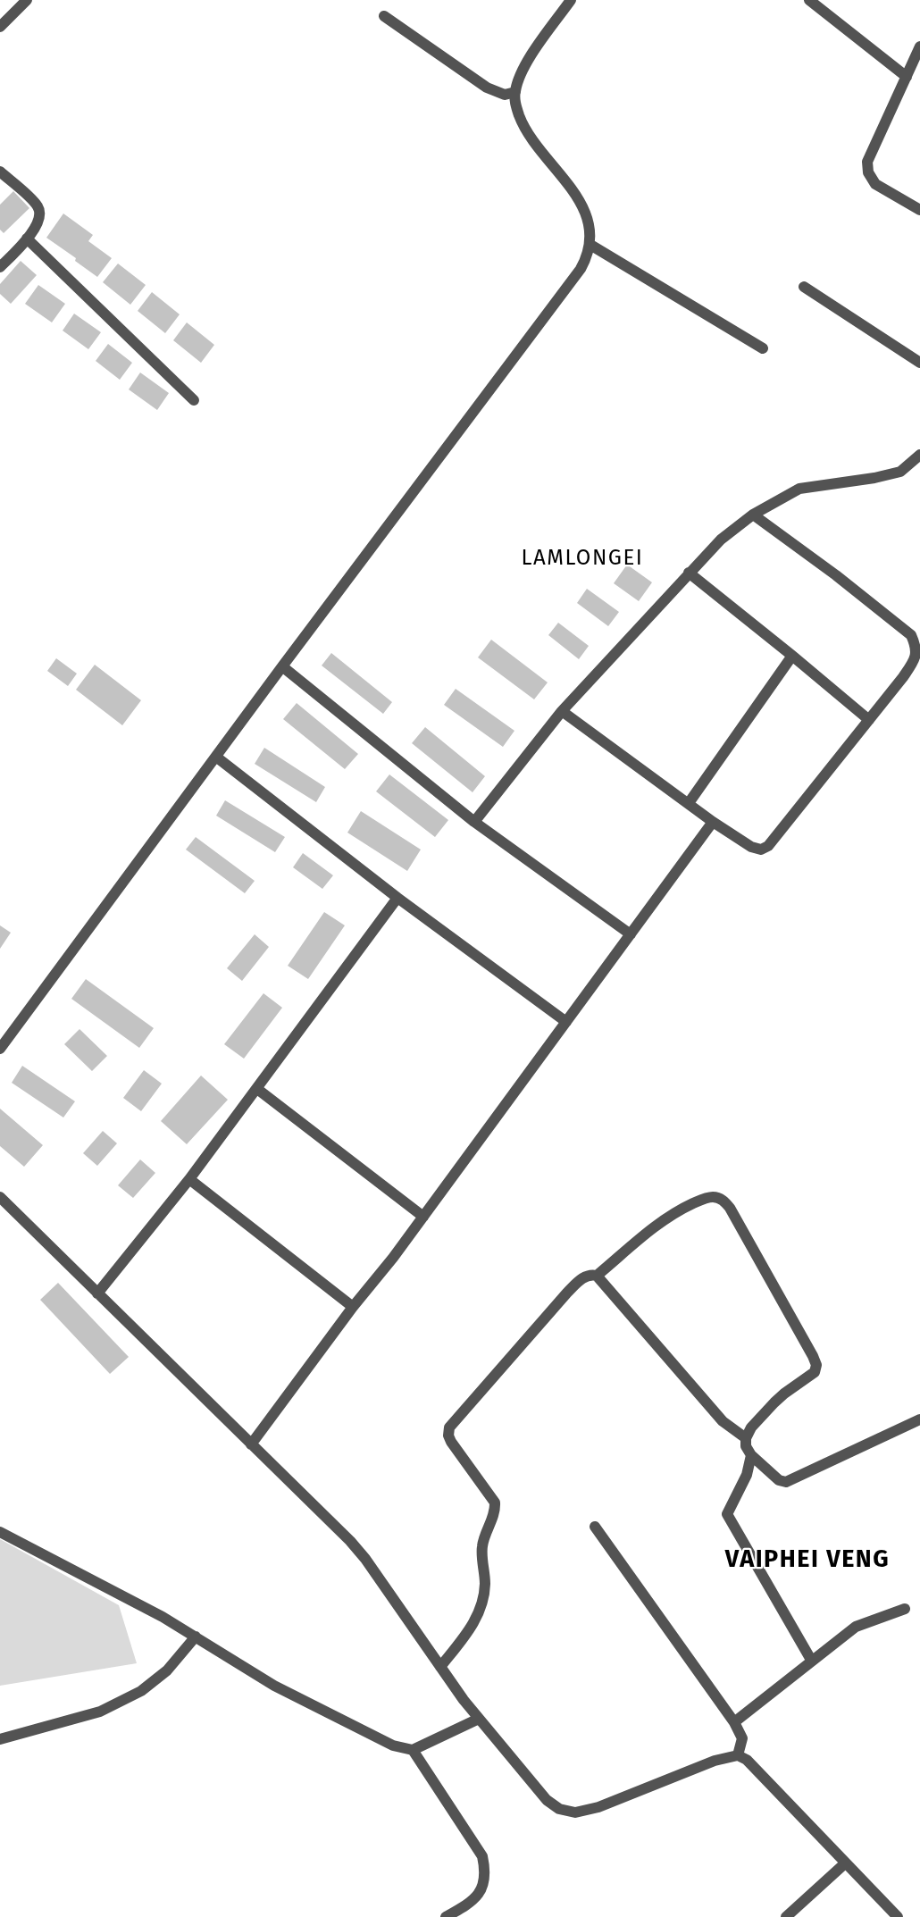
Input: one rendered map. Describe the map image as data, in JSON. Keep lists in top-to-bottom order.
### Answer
{
  "districts": ["LAMLONGEI", "VAIPHEI VENG"]
}
